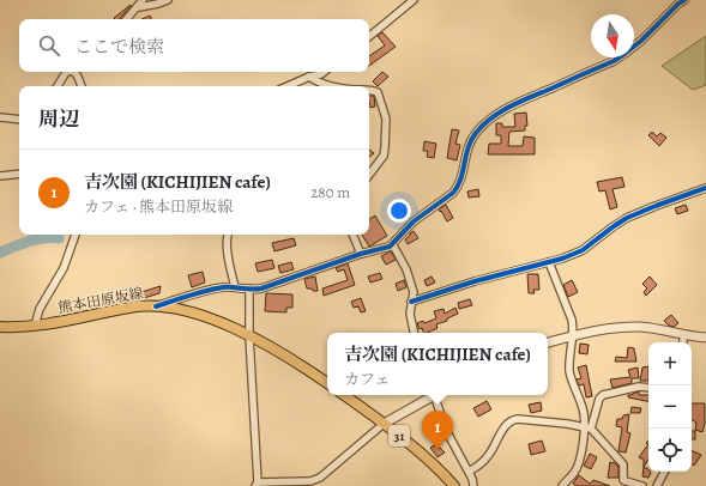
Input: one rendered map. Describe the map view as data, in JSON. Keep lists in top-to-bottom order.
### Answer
{
  "streets": {
    "main road": ["熊本田原坂線", "31"]
  },
  "north": "bottom",
  "page": {
    "search": "ここで検索",
    "heading": "周辺",
    "list": [
      {
        "mark": "1",
        "name": "吉次園 (KICHIJIEN cafe)",
        "note": "カフェ · 熊本田原坂線",
        "value": "280 m"
      }
    ],
    "popup": ["吉次園 (KICHIJIEN cafe)", "カフェ"],
    "map_buttons": ["+", "−"],
    "pins": "1"
  }
}
